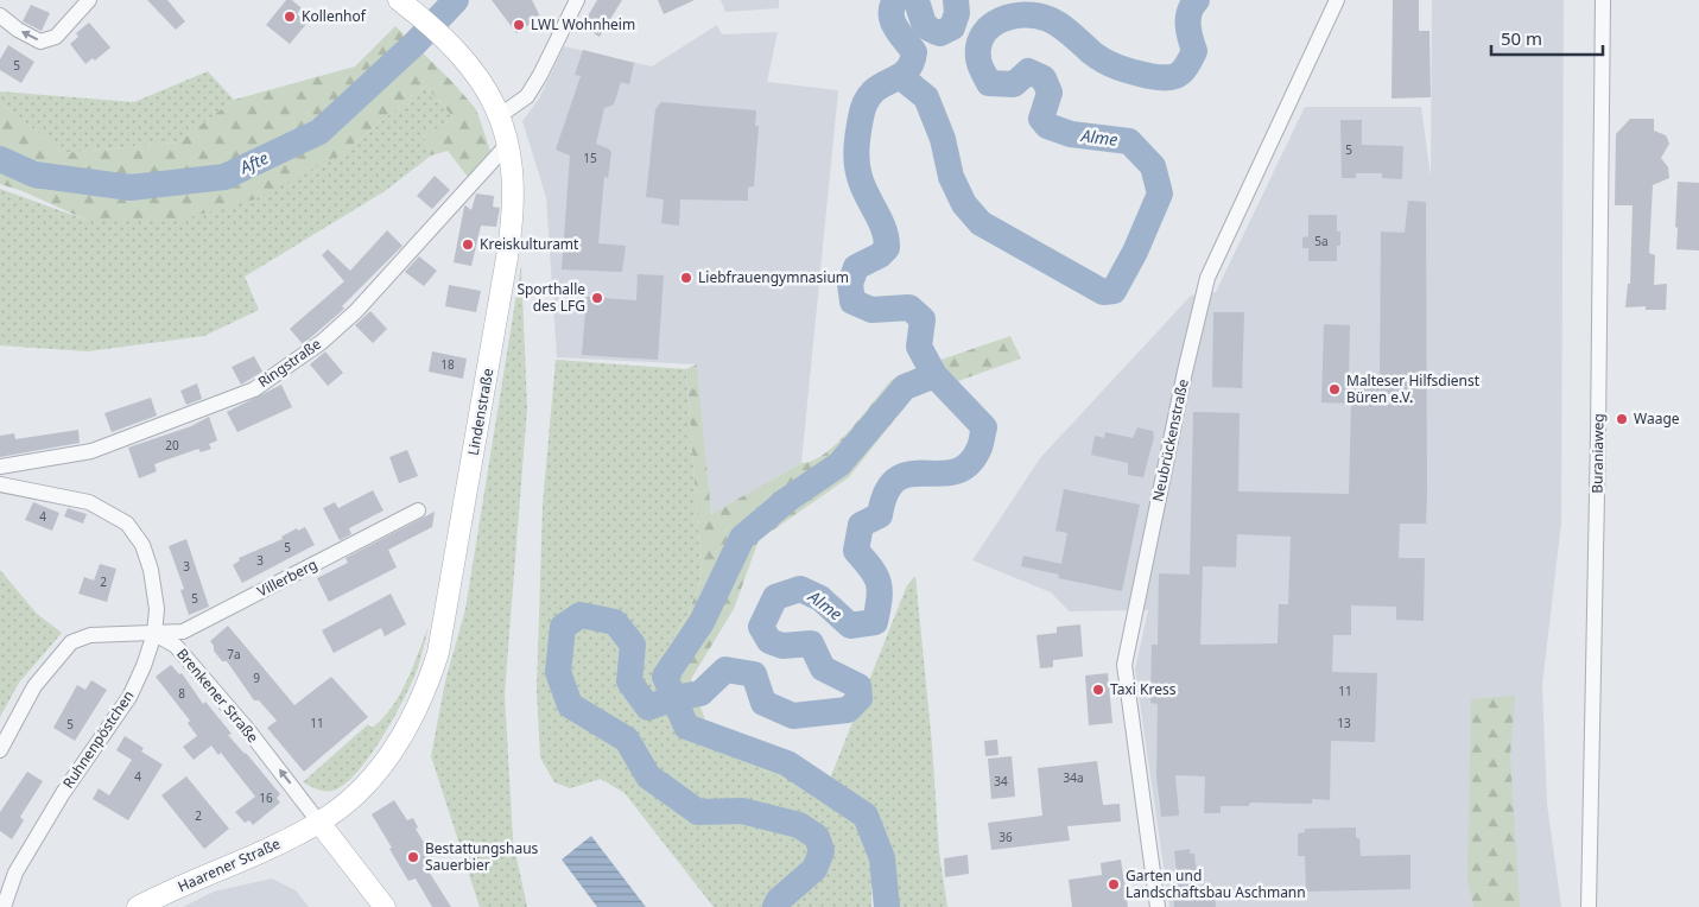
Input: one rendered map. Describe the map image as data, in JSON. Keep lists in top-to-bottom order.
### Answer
{
  "streets": {
    "main road": ["Lindenstraße", "Brenkener Straße", "Haarener Straße"],
    "street": [
      "Ringstraße",
      "Neubrückenstraße",
      "Buraniaweg",
      "Villerberg",
      "Ruhnenpöstchen"
    ]
  },
  "crossings": [
    ["Ringstraße", "Lindenstraße"],
    ["Lindenstraße", "Brenkener Straße"],
    ["Lindenstraße", "Haarener Straße"],
    ["Villerberg", "Brenkener Straße"],
    ["Villerberg", "Ruhnenpöstchen"],
    ["Brenkener Straße", "Ruhnenpöstchen"],
    ["Brenkener Straße", "Haarener Straße"]
  ],
  "one_way": ["Brenkener Straße"],
  "water": ["Alme", "Afte"],
  "places": [
    "Kollenhof",
    "LWL Wohnheim",
    "Kreiskulturamt",
    "Liebfrauengymnasium",
    "Sporthalle des LFG",
    "Malteser Hilfsdienst Büren e.V.",
    "Waage",
    "Taxi Kress",
    "Bestattungshaus Sauerbier",
    "Garten und Landschaftsbau Aschmann"
  ],
  "house_numbers": [
    "5",
    "5",
    "15",
    "5a",
    "18",
    "20",
    "4",
    "5",
    "3",
    "3",
    "2",
    "5",
    "7a",
    "9",
    "11",
    "8",
    "11",
    "13",
    "5",
    "4",
    "34a",
    "34",
    "16",
    "2",
    "36"
  ],
  "scale_bar": "50 m"
}
